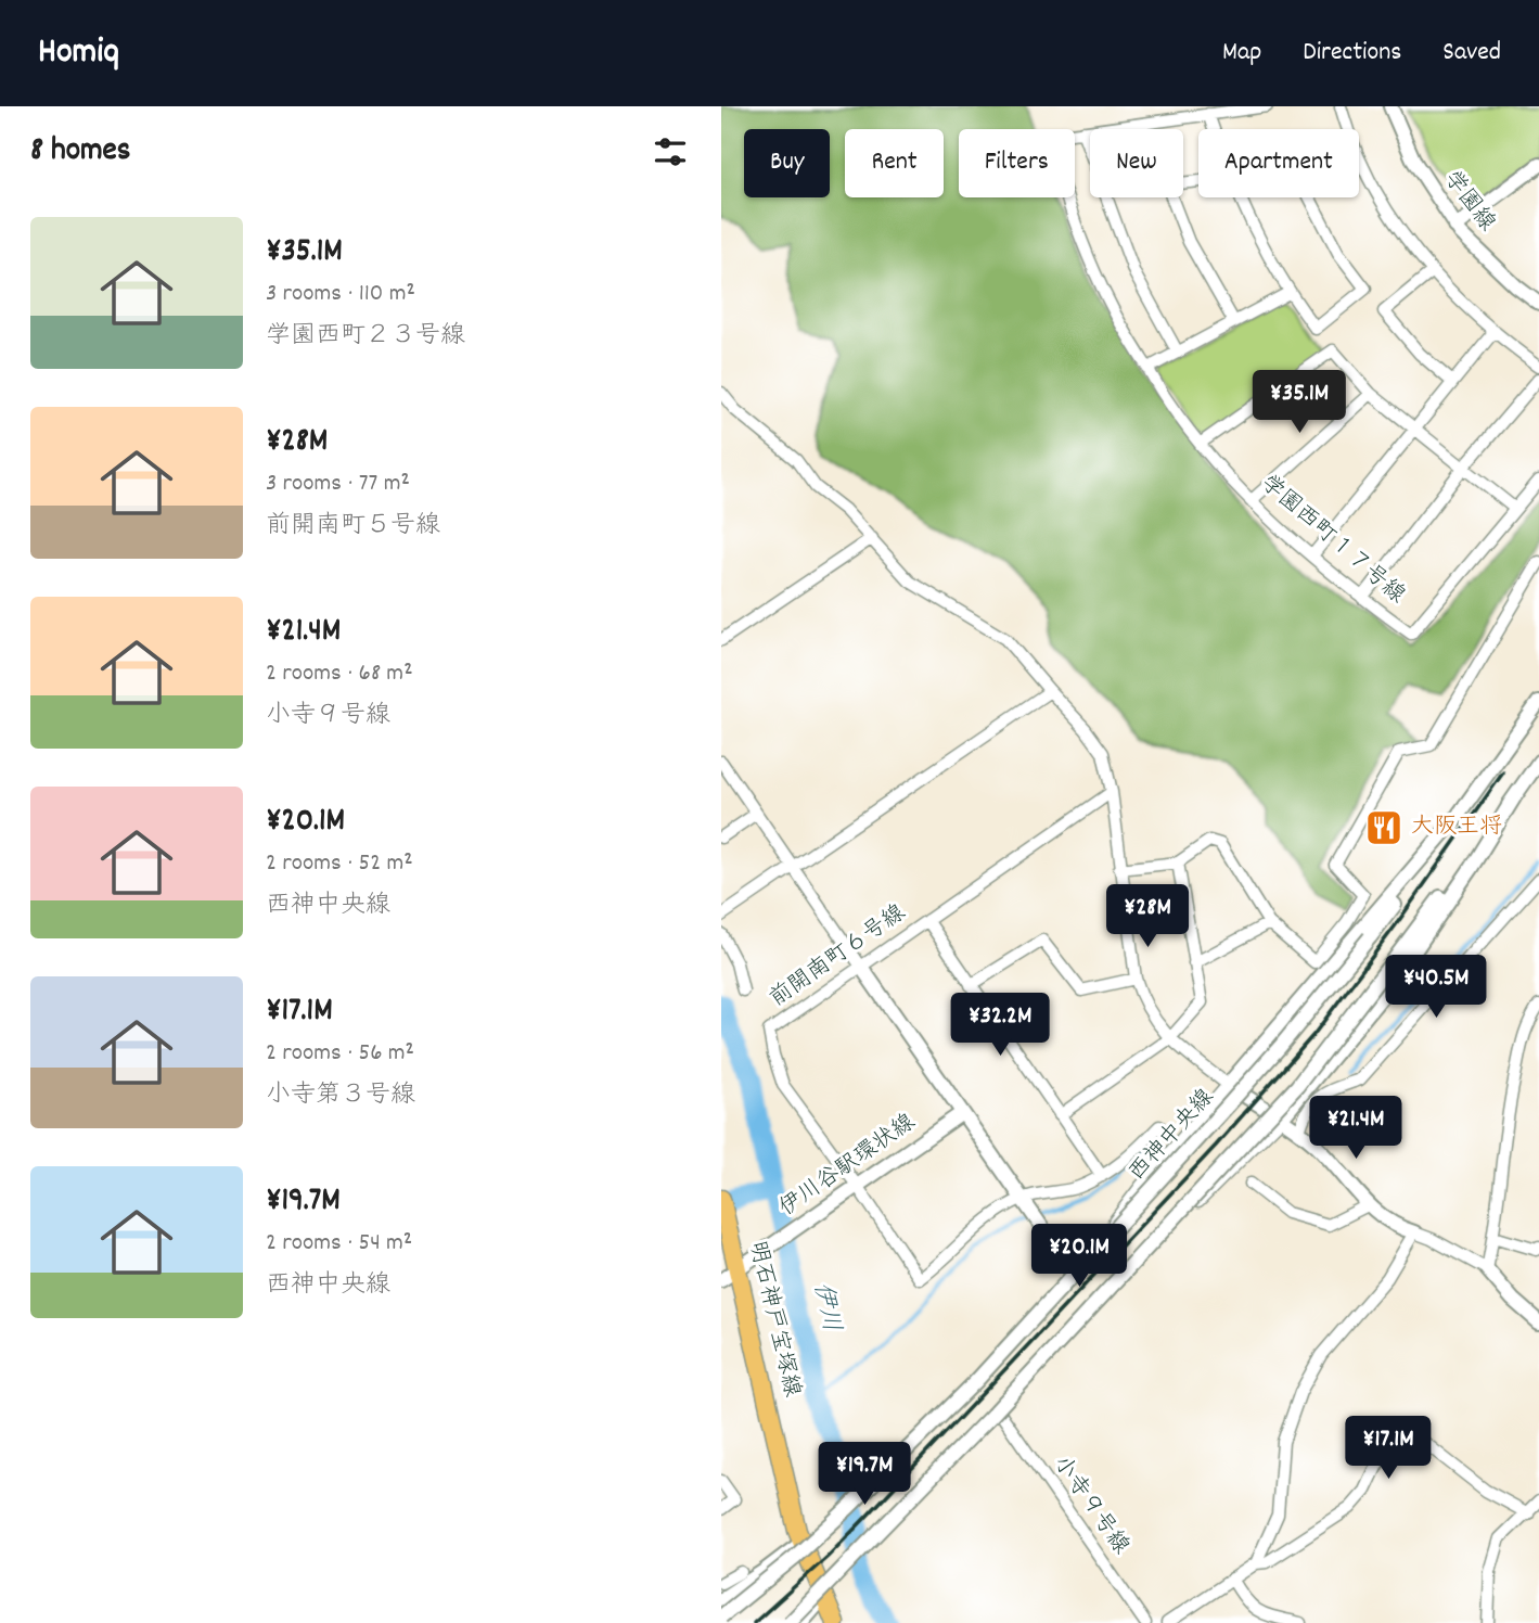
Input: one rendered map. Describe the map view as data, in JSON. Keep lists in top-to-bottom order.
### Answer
{
  "streets": {
    "main road": ["明石神戸宝塚線"],
    "street": [
      "学園線",
      "学園西町１７号線",
      "前開南町６号線",
      "西神中央線",
      "伊川谷駅環状線",
      "小寺９号線"
    ]
  },
  "crossings": [
    ["前開南町６号線", "伊川谷駅環状線"],
    ["西神中央線", "明石神戸宝塚線"],
    ["伊川谷駅環状線", "明石神戸宝塚線"]
  ],
  "water": ["伊川"],
  "places": {
    "restaurant": ["大阪王将"]
  },
  "page": {
    "header": "Homiq",
    "nav": ["Map", "Directions", "Saved"],
    "heading": "8 homes",
    "chip": [
      "Buy",
      "Rent",
      "Filters",
      "New",
      "Apartment"
    ],
    "list": [
      {
        "name": "¥35.1M",
        "note": "3 rooms · 110 m² · 学園西町２３号線"
      },
      {
        "name": "¥28M",
        "note": "3 rooms · 77 m² · 前開南町５号線"
      },
      {
        "name": "¥21.4M",
        "note": "2 rooms · 68 m² · 小寺９号線"
      },
      {
        "name": "¥20.1M",
        "note": "2 rooms · 52 m² · 西神中央線"
      },
      {
        "name": "¥17.1M",
        "note": "2 rooms · 56 m² · 小寺第３号線"
      },
      {
        "name": "¥19.7M",
        "note": "2 rooms · 54 m² · 西神中央線"
      }
    ],
    "price": [
      "¥35.1M",
      "¥28M",
      "¥40.5M",
      "¥32.2M",
      "¥21.4M",
      "¥20.1M",
      "¥17.1M",
      "¥19.7M"
    ]
  }
}
